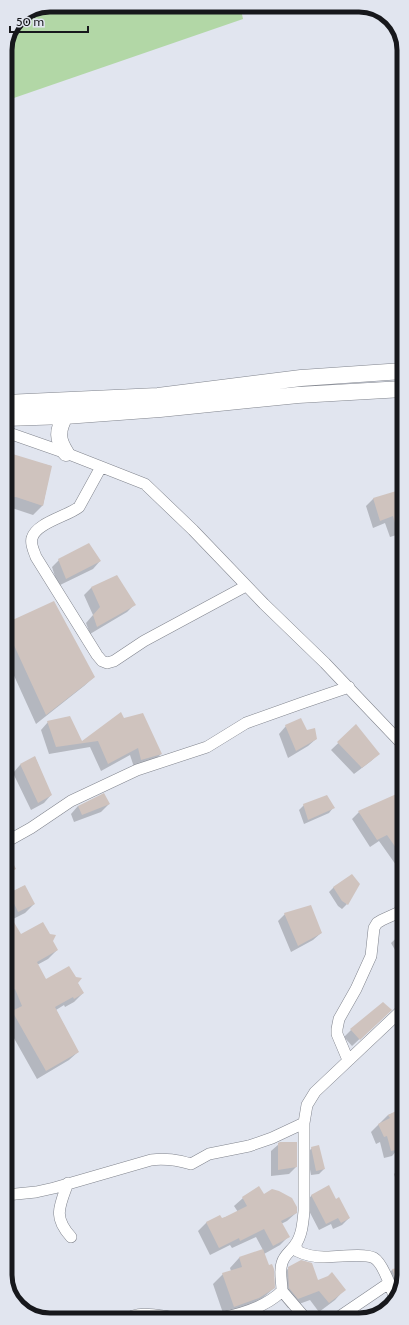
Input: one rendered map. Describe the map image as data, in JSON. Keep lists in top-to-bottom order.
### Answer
{
  "scale_bar": "50 m"
}
